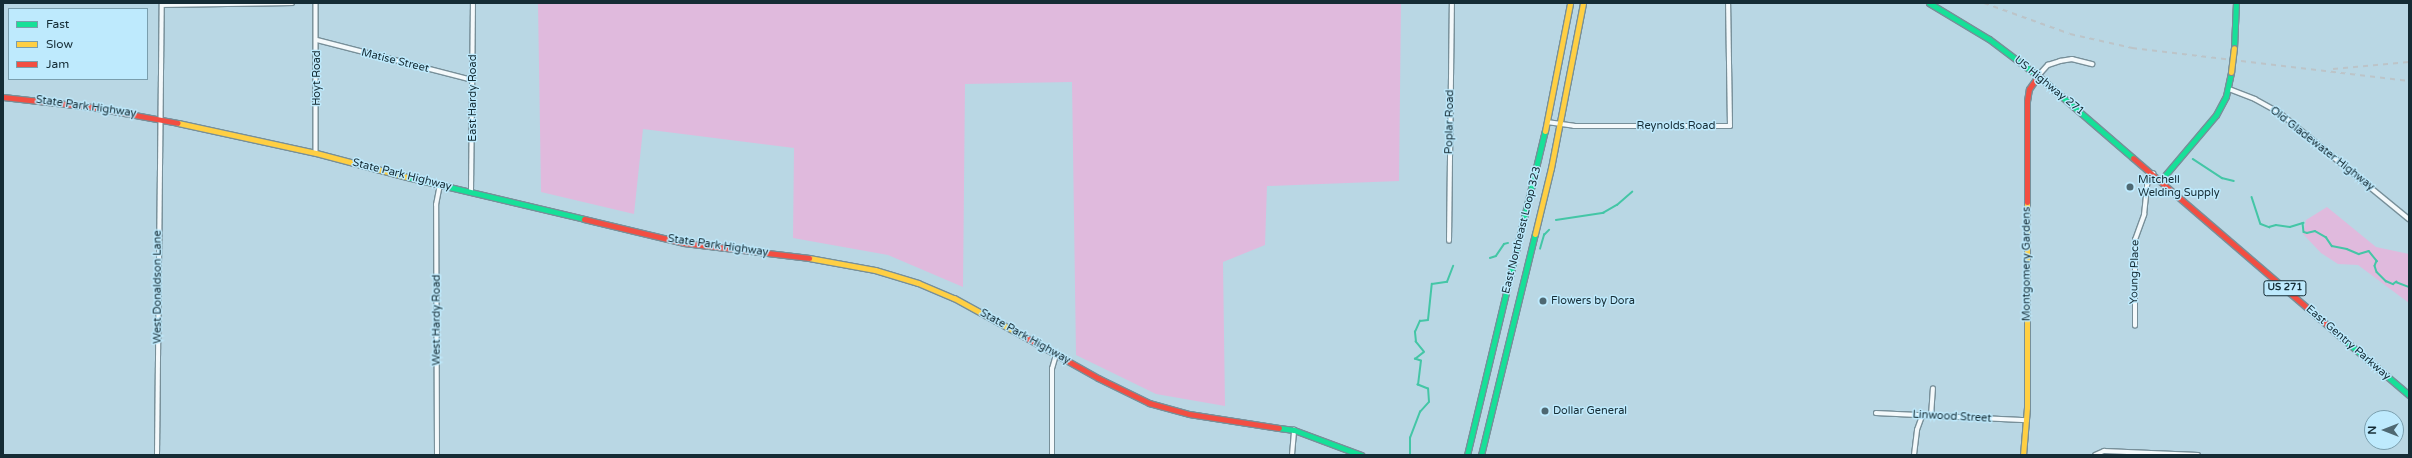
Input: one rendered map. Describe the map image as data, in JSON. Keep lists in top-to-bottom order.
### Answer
{
  "streets": {
    "main road": [
      "US Highway 271",
      "State Park Highway",
      "East Northeast Loop 323",
      "Montgomery Gardens",
      "US 271",
      "East Gentry Parkway"
    ],
    "street": [
      "Matise Street",
      "Hoyt Road",
      "East Hardy Road",
      "Poplar Road",
      "Reynolds Road",
      "Old Gladewater Highway",
      "Young Place",
      "West Donaldson Lane",
      "West Hardy Road",
      "Linwood Street"
    ]
  },
  "crossings": [
    ["Matise Street", "Hoyt Road"],
    ["Matise Street", "East Hardy Road"],
    ["Hoyt Road", "State Park Highway"],
    ["US Highway 271", "Montgomery Gardens"],
    ["US Highway 271", "Young Place"],
    ["US Highway 271", "East Gentry Parkway"],
    ["East Hardy Road", "State Park Highway"],
    ["State Park Highway", "West Donaldson Lane"],
    ["State Park Highway", "West Hardy Road"],
    ["Reynolds Road", "East Northeast Loop 323"],
    ["Montgomery Gardens", "Linwood Street"]
  ],
  "places": ["Mitchell Welding Supply", "Flowers by Dora", "Dollar General"],
  "legend": ["Fast", "Slow", "Jam"],
  "north": "left"
}
